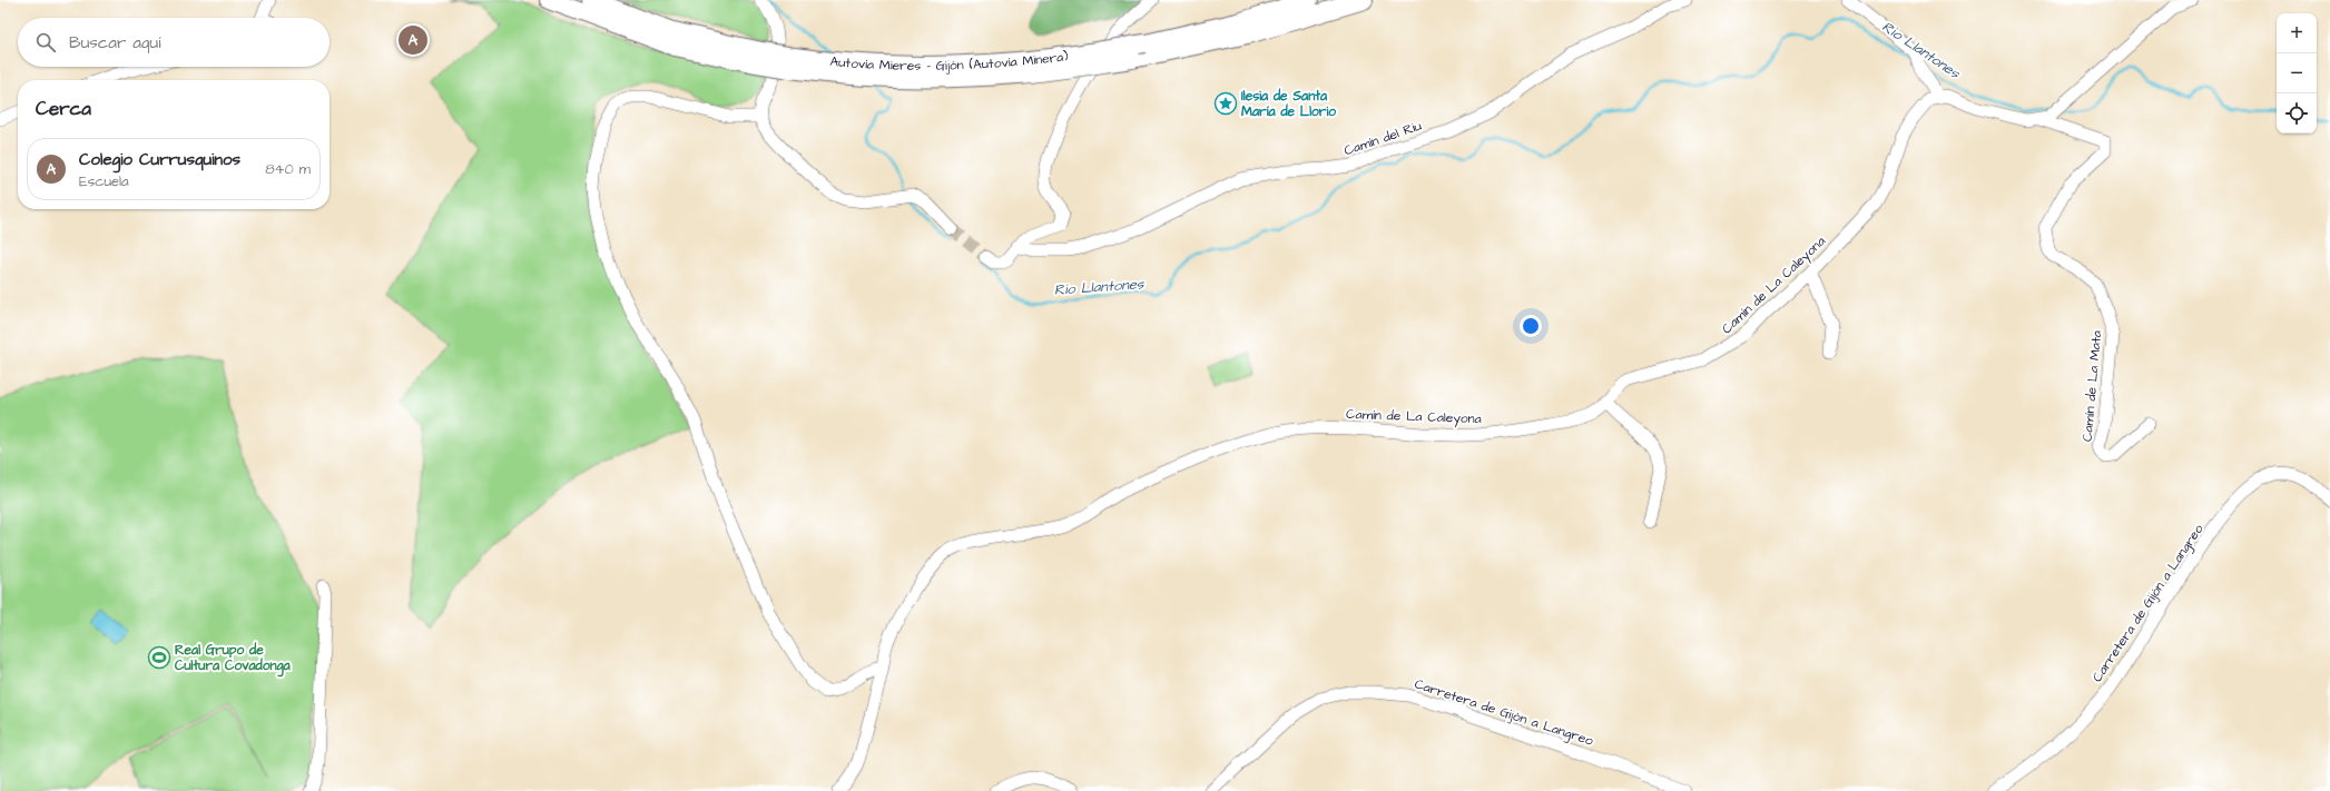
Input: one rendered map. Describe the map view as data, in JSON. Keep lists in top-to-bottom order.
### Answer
{
  "streets": {
    "highway": ["Autovía Mieres - Gijón (Autovía Minera)"],
    "street": [
      "Camín del Riu",
      "Camín de La Caleyona",
      "Camín de La Mata",
      "Carretera de Gijón a Langreo"
    ]
  },
  "water": ["Rio Llantones"],
  "places": {
    "place": ["Ilesia de Santa María de Llorio"],
    "sports": ["Real Grupo de Cultura Covadonga"]
  },
  "page": {
    "map_buttons": ["+", "−"],
    "search": "Buscar aquí",
    "pins": "A",
    "heading": "Cerca",
    "list": [
      {
        "mark": "A",
        "name": "Colegio Currusquinos",
        "note": "Escuela",
        "value": "840 m"
      }
    ]
  }
}
